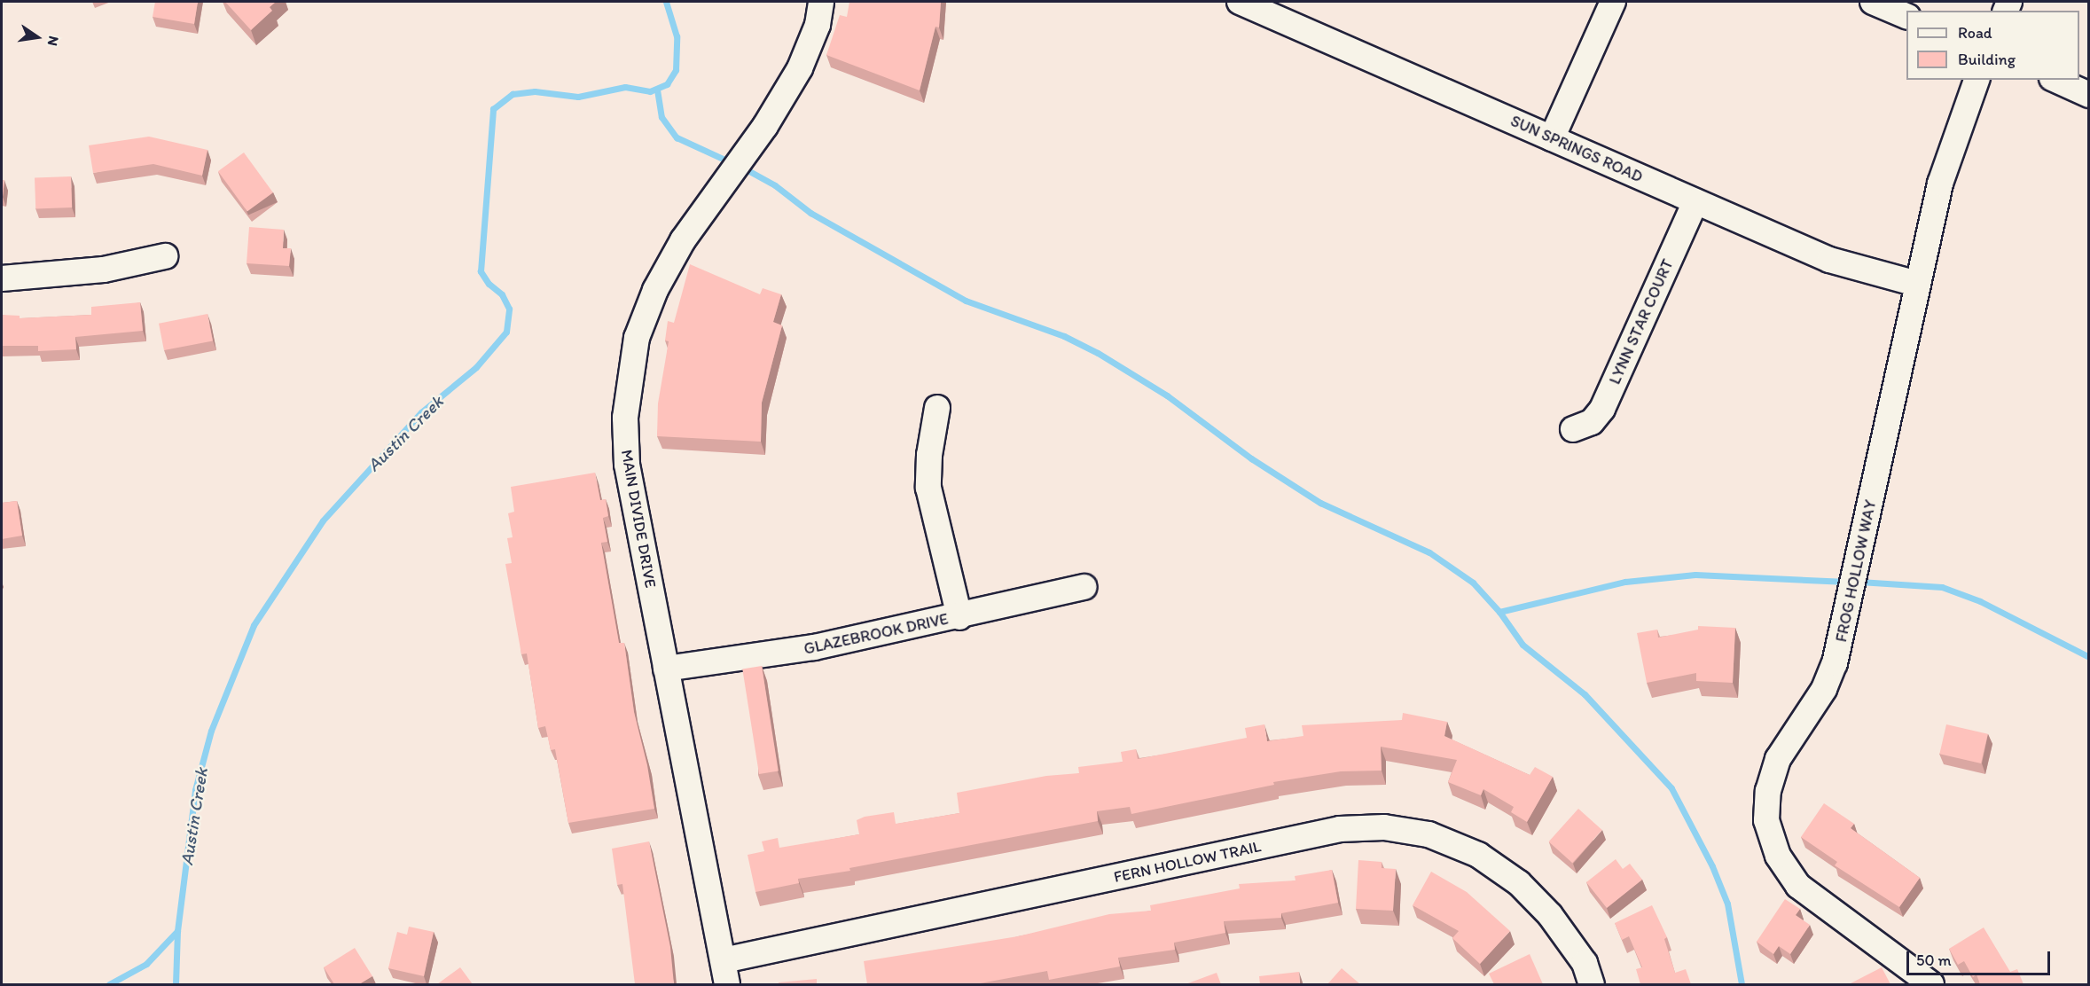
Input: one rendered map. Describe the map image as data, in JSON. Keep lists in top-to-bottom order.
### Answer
{
  "streets": {
    "street": [
      "SUN SPRINGS ROAD",
      "LYNN STAR COURT",
      "MAIN DIVIDE DRIVE",
      "FROG HOLLOW WAY",
      "GLAZEBROOK DRIVE",
      "FERN HOLLOW TRAIL"
    ]
  },
  "crossings": [
    ["SUN SPRINGS ROAD", "LYNN STAR COURT"],
    ["SUN SPRINGS ROAD", "FROG HOLLOW WAY"],
    ["MAIN DIVIDE DRIVE", "GLAZEBROOK DRIVE"],
    ["MAIN DIVIDE DRIVE", "FERN HOLLOW TRAIL"]
  ],
  "water": ["Austin Creek"],
  "legend": ["Road", "Building"],
  "scale_bar": "50 m",
  "north": "right"
}
